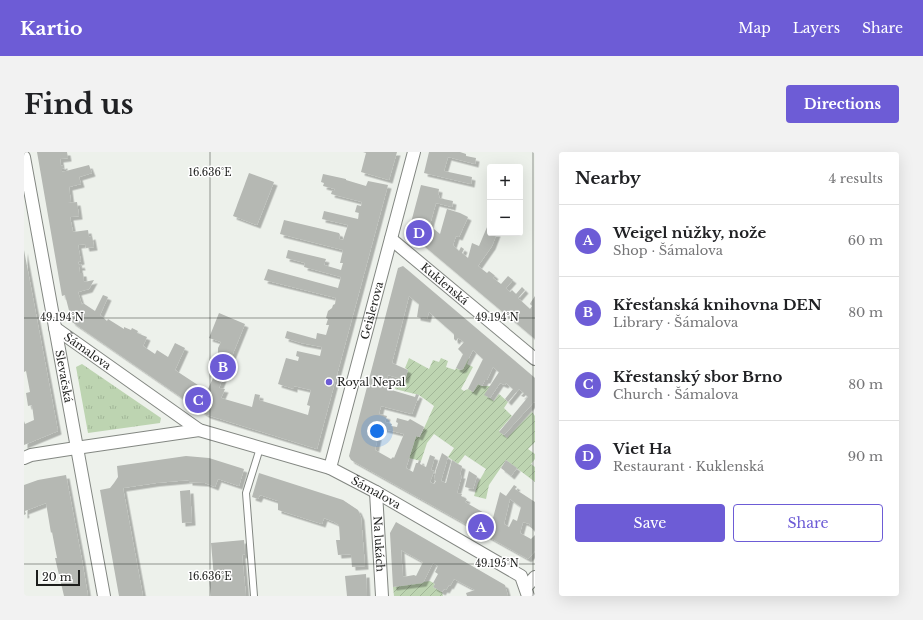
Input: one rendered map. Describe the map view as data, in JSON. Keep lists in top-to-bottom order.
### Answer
{
  "streets": {
    "street": [
      "Kuklenská",
      "Geislerova",
      "Šámalova",
      "Slevačská",
      "Na lukách"
    ]
  },
  "crossings": [
    ["Kuklenská", "Geislerova"],
    ["Geislerova", "Šámalova"],
    ["Šámalova", "Slevačská"],
    ["Šámalova", "Na lukách"]
  ],
  "places": ["Royal Nepal"],
  "scale_bar": "20 m",
  "page": {
    "header": "Kartio",
    "nav": ["Map", "Layers", "Share"],
    "buttons": [
      "Directions",
      ["Save", "Share"]
    ],
    "title": "Find us",
    "heading": ["Nearby", "4 results"],
    "map_buttons": ["+", "−"],
    "list": [
      {
        "mark": "A",
        "name": "Weigel nůžky, nože",
        "note": "Shop · Šámalova",
        "value": "60 m"
      },
      {
        "mark": "B",
        "name": "Křesťanská knihovna DEN",
        "note": "Library · Šámalova",
        "value": "80 m"
      },
      {
        "mark": "C",
        "name": "Křestanský sbor Brno",
        "note": "Church · Šámalova",
        "value": "80 m"
      },
      {
        "mark": "D",
        "name": "Viet Ha",
        "note": "Restaurant · Kuklenská",
        "value": "90 m"
      }
    ],
    "pins": [
      "D",
      "B",
      "C",
      "A"
    ],
    "scale": "20 m"
  },
  "coordinates": ["16.636°E", "49.194°N", "49.195°N"]
}
